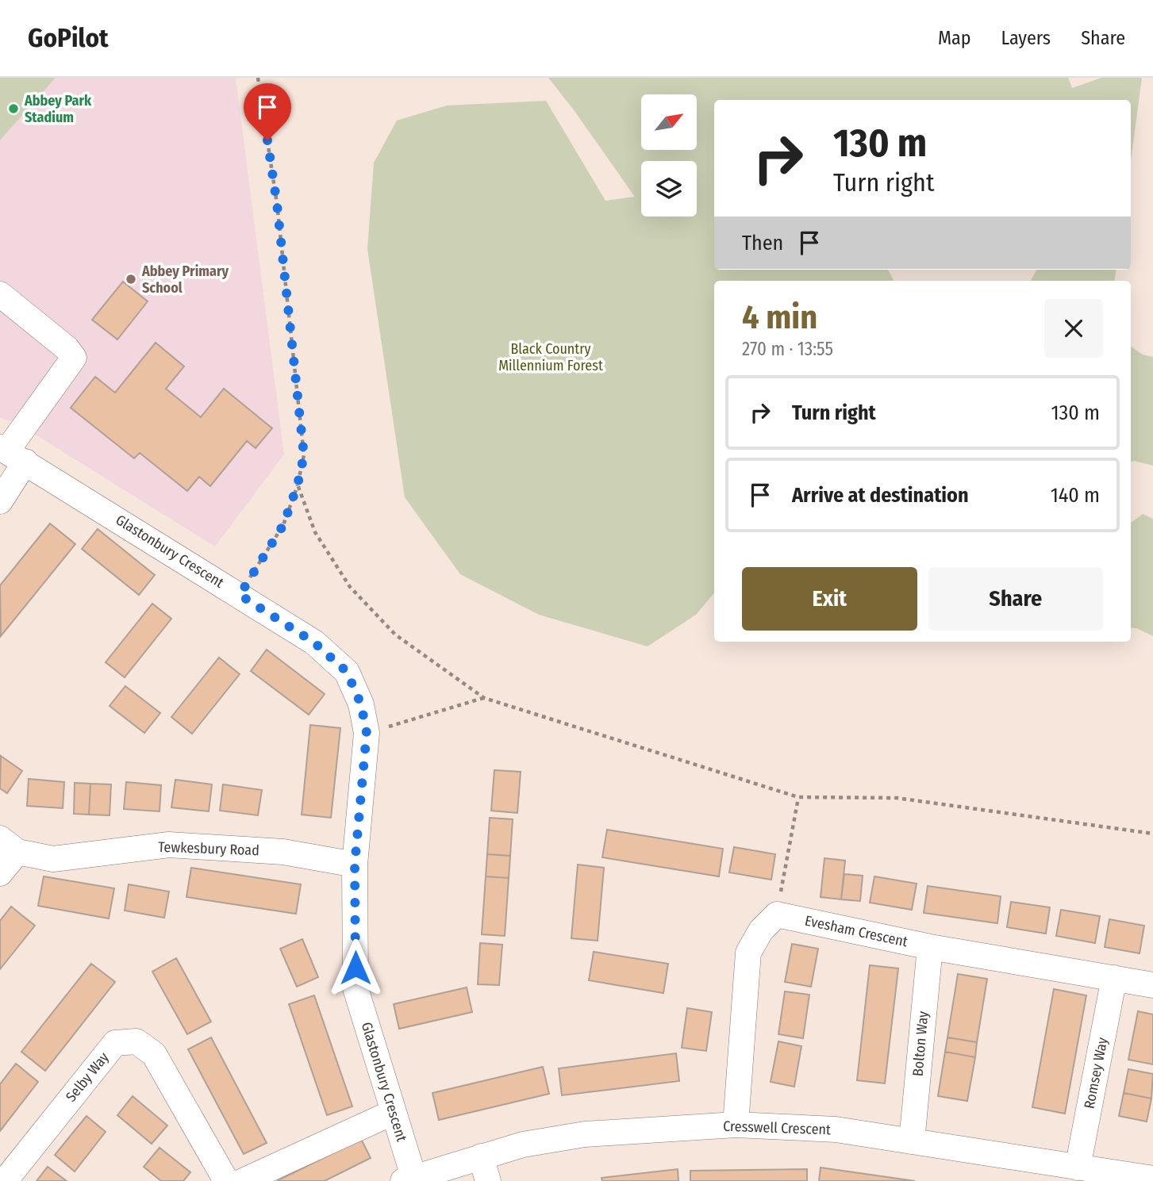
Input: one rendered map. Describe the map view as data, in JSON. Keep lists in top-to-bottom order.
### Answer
{
  "streets": {
    "street": [
      "Glastonbury Crescent",
      "Tewkesbury Road",
      "Evesham Crescent",
      "Bolton Way",
      "Romsey Way",
      "Selby Way",
      "Cresswell Crescent"
    ]
  },
  "crossings": [
    ["Glastonbury Crescent", "Tewkesbury Road"],
    ["Glastonbury Crescent", "Cresswell Crescent"],
    ["Evesham Crescent", "Bolton Way"],
    ["Evesham Crescent", "Romsey Way"],
    ["Bolton Way", "Cresswell Crescent"],
    ["Romsey Way", "Cresswell Crescent"]
  ],
  "parks": ["Black Country Millennium Forest"],
  "places": ["Abbey Park Stadium", "Abbey Primary School"],
  "north": "top right",
  "page": {
    "header": "GoPilot",
    "nav": ["Map", "Layers", "Share"],
    "turn": ["130 m", "Turn right"],
    "then": "Then",
    "heading": ["4 min", "270 m · 13:55"],
    "list": [
      {
        "name": "Turn right",
        "value": "130 m"
      },
      {
        "name": "Arrive at destination",
        "value": "140 m"
      }
    ],
    "buttons": ["Exit", "Share"]
  }
}
